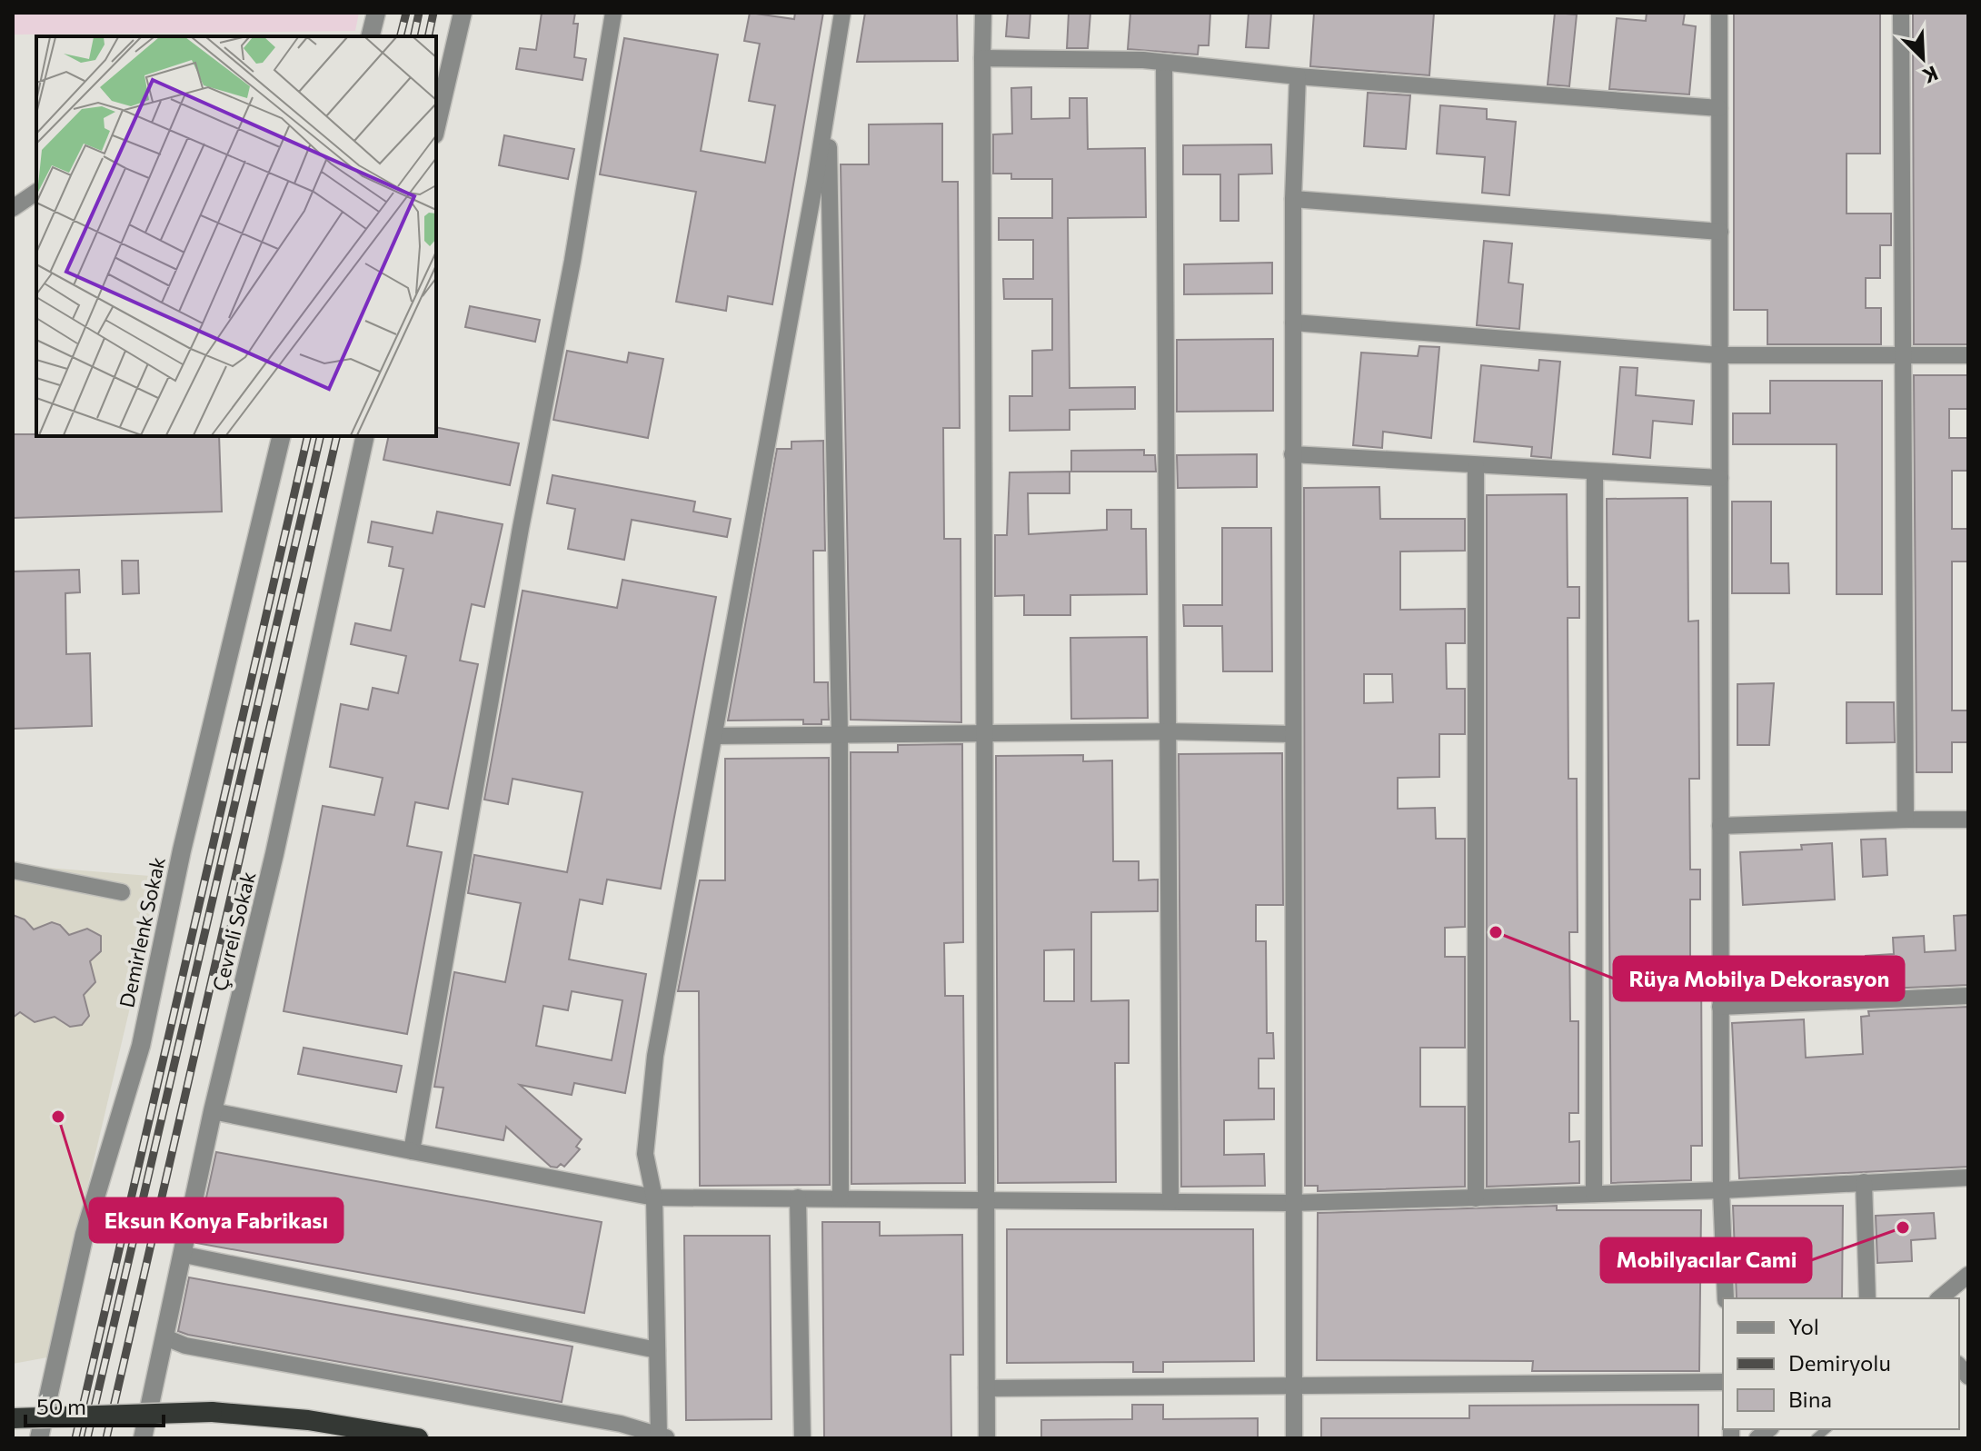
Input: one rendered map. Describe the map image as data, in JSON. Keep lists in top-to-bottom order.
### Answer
{
  "streets": {
    "street": ["Çevreli Sokak", "Demirlenk Sokak"]
  },
  "places": ["Rüya Mobilya Dekorasyon", "Eksun Konya Fabrikası", "Mobilyacılar Cami"],
  "legend": ["Yol", "Demiryolu", "Bina"],
  "scale_bar": "50 m",
  "north": "bottom right"
}
